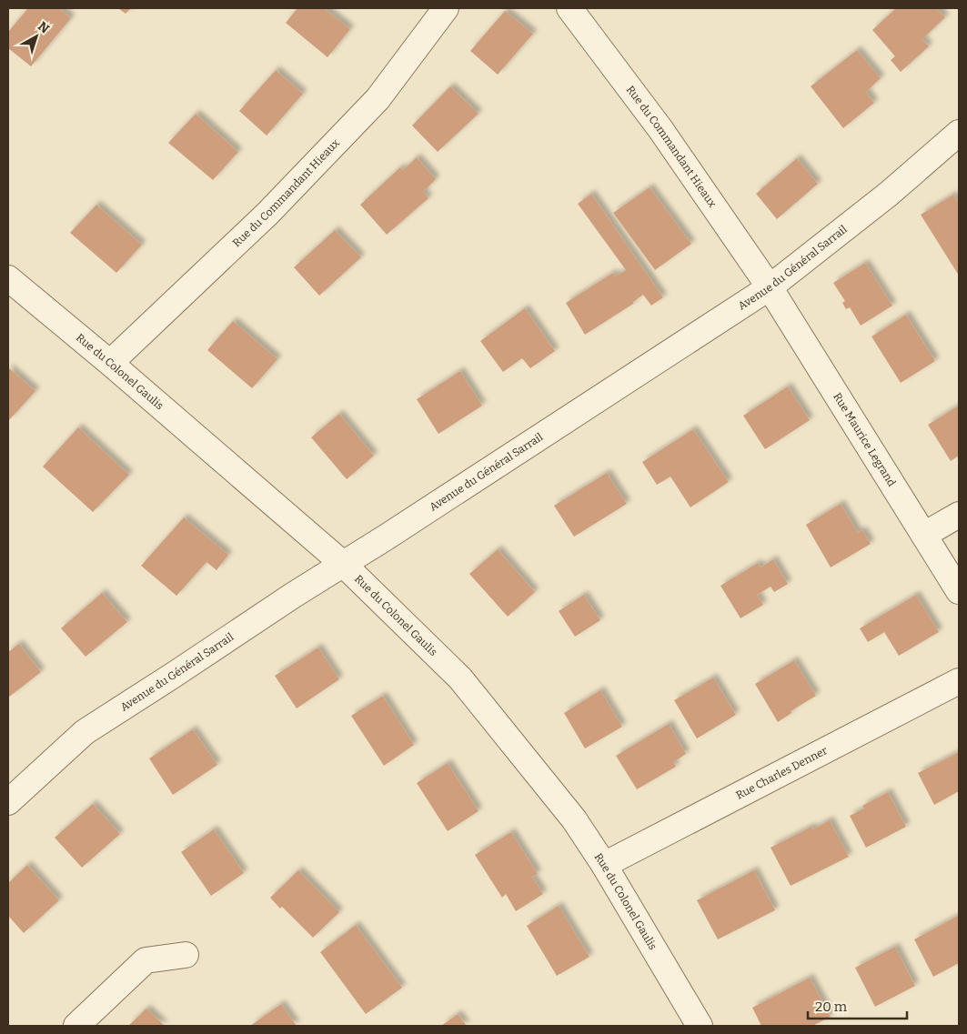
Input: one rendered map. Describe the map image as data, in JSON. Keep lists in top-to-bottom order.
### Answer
{
  "streets": {
    "street": [
      "Rue du Commandant Hieaux",
      "Avenue du Général Sarrail",
      "Rue du Colonel Gaulis",
      "Rue Maurice Legrand",
      "Rue Charles Denner"
    ]
  },
  "crossings": [
    ["Rue du Commandant Hieaux", "Avenue du Général Sarrail"],
    ["Rue du Commandant Hieaux", "Rue du Colonel Gaulis"],
    ["Rue du Commandant Hieaux", "Rue Maurice Legrand"],
    ["Avenue du Général Sarrail", "Rue du Colonel Gaulis"],
    ["Avenue du Général Sarrail", "Rue Maurice Legrand"],
    ["Rue du Colonel Gaulis", "Rue Charles Denner"]
  ],
  "scale_bar": "20 m",
  "north": "top right"
}
